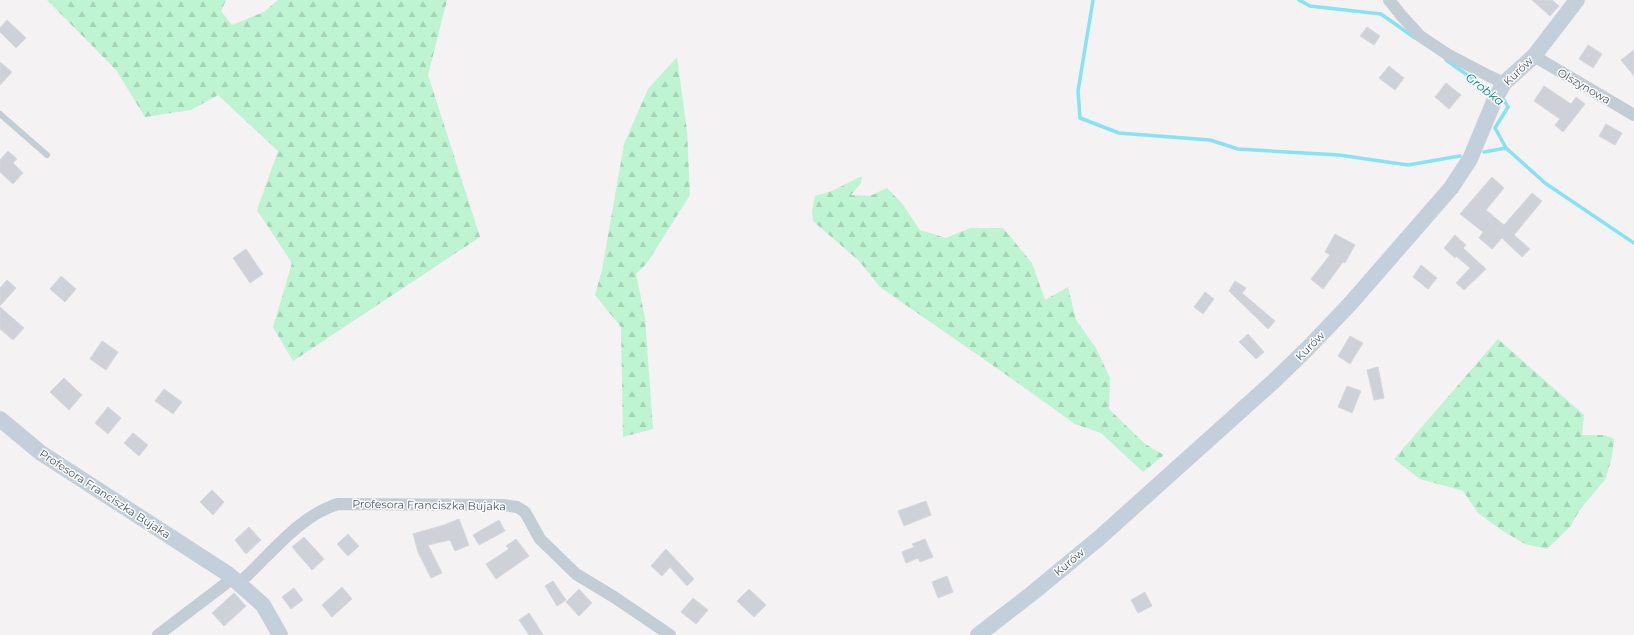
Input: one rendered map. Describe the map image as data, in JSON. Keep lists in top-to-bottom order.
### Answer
{
  "streets": {
    "street": ["Kurów", "Olszynowa", "Profesora Franciszka Bujaka"]
  },
  "crossings": [
    ["Kurów", "Olszynowa"]
  ],
  "water": ["Grobka"]
}
